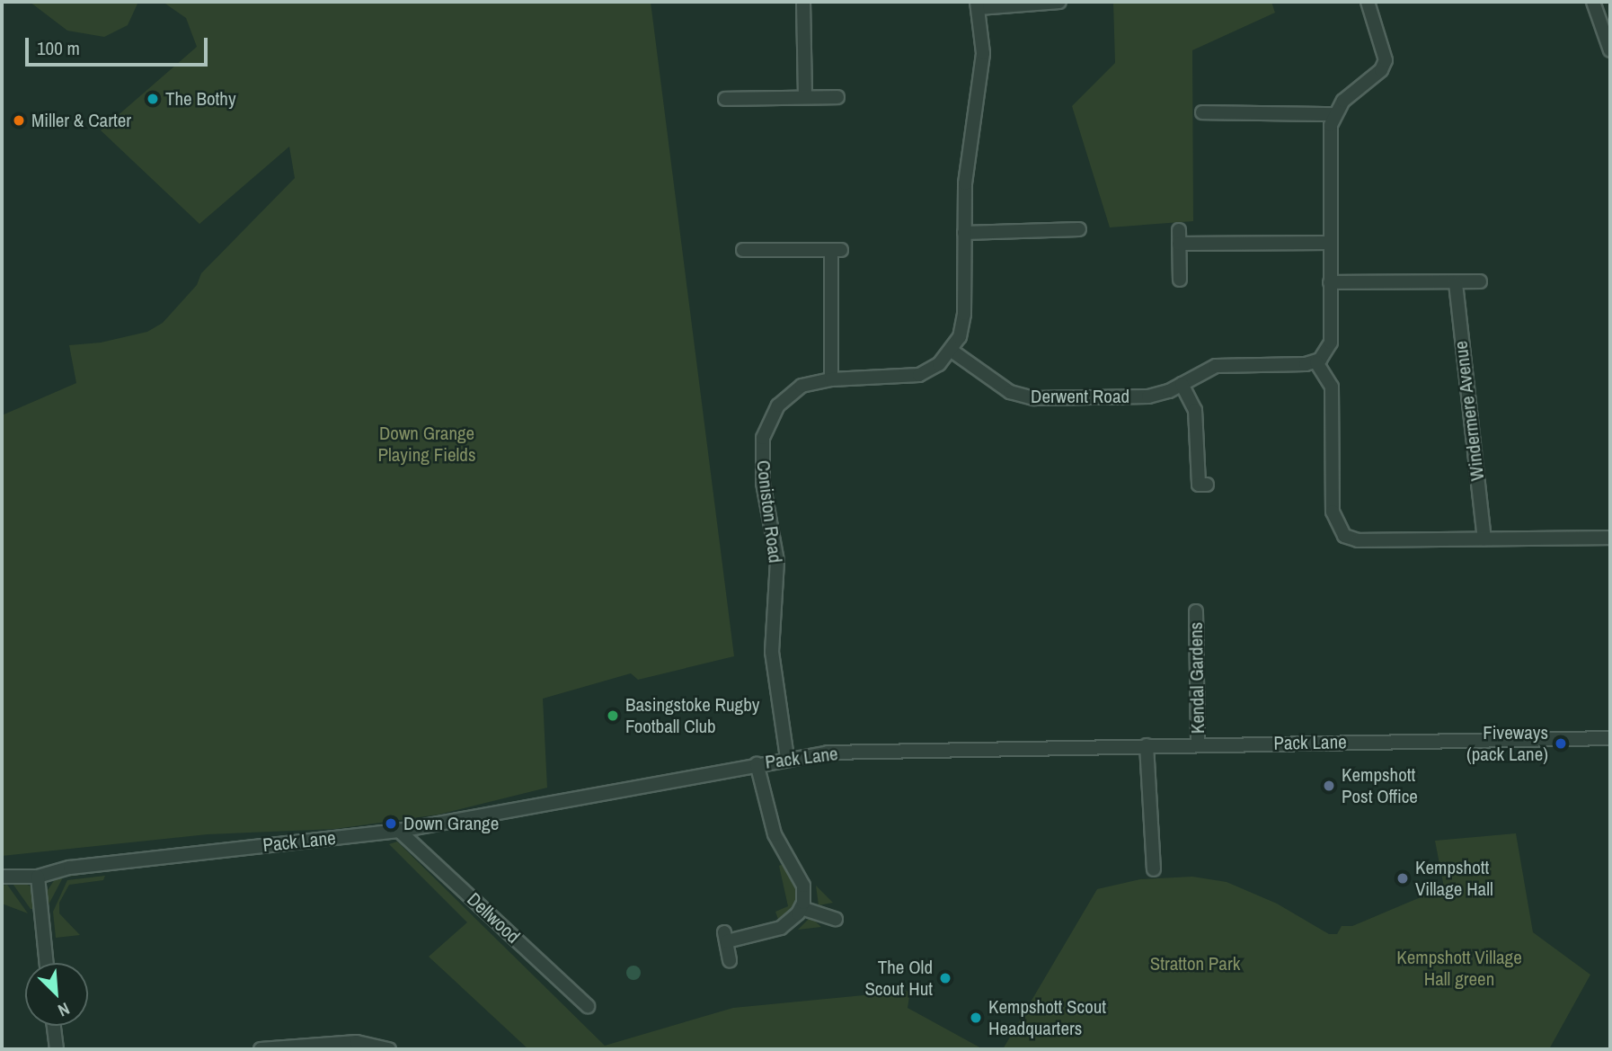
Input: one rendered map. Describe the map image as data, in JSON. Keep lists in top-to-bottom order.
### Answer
{
  "streets": {
    "street": [
      "Derwent Road",
      "Windermere Avenue",
      "Coniston Road",
      "Kendal Gardens",
      "Pack Lane",
      "Dellwood"
    ]
  },
  "crossings": [
    ["Derwent Road", "Coniston Road"],
    ["Coniston Road", "Pack Lane"],
    ["Kendal Gardens", "Pack Lane"],
    ["Pack Lane", "Dellwood"]
  ],
  "parks": ["Down Grange Playing Fields", "Kempshott Village Hall green", "Stratton Park"],
  "places": [
    "The Bothy",
    "Miller & Carter",
    "Basingstoke Rugby Football Club",
    "Fiveways (pack Lane)",
    "Kempshott Post Office",
    "Down Grange",
    "Kempshott Village Hall",
    "The Old Scout Hut",
    "Kempshott Scout Headquarters"
  ],
  "scale_bar": "100 m",
  "north": "bottom right"
}
